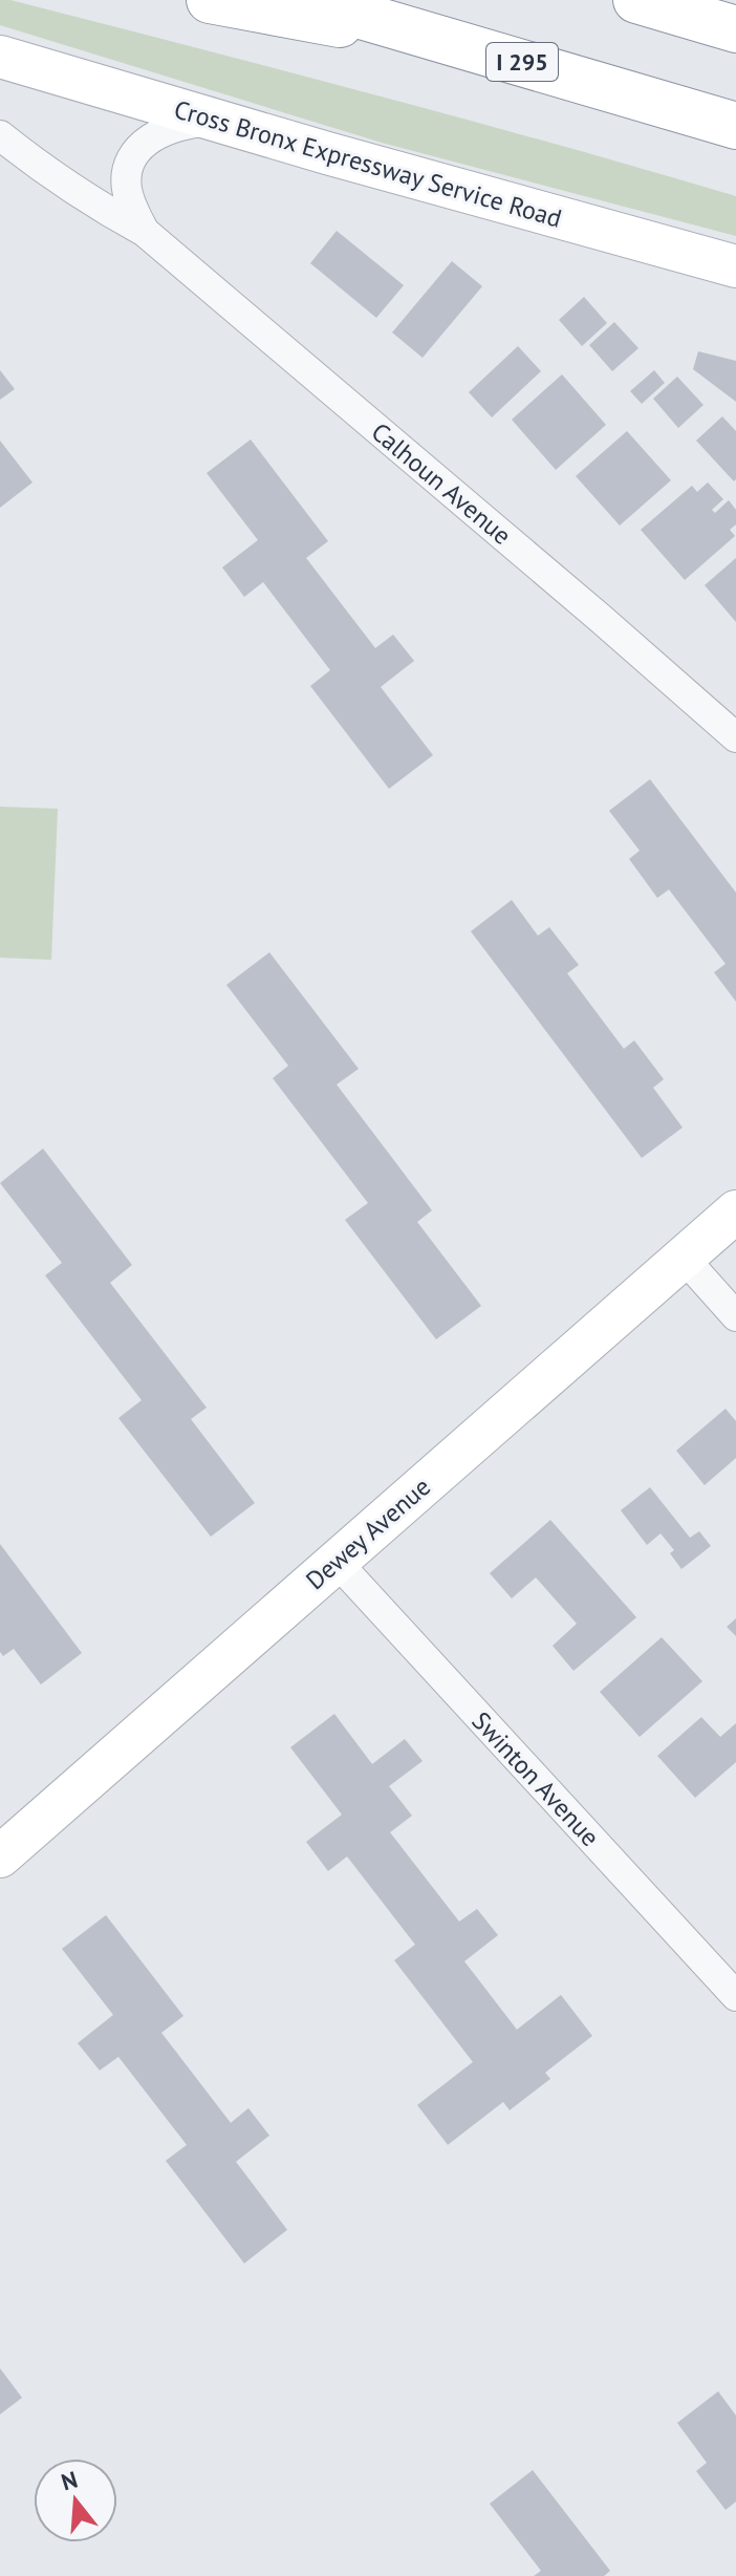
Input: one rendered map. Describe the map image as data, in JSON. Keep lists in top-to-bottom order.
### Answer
{
  "streets": {
    "highway": ["I 295"],
    "street": [
      "Cross Bronx Expressway Service Road",
      "Calhoun Avenue",
      "Dewey Avenue",
      "Swinton Avenue"
    ]
  },
  "crossings": [
    ["Cross Bronx Expressway Service Road", "Calhoun Avenue"],
    ["Dewey Avenue", "Swinton Avenue"]
  ],
  "north": "top"
}
